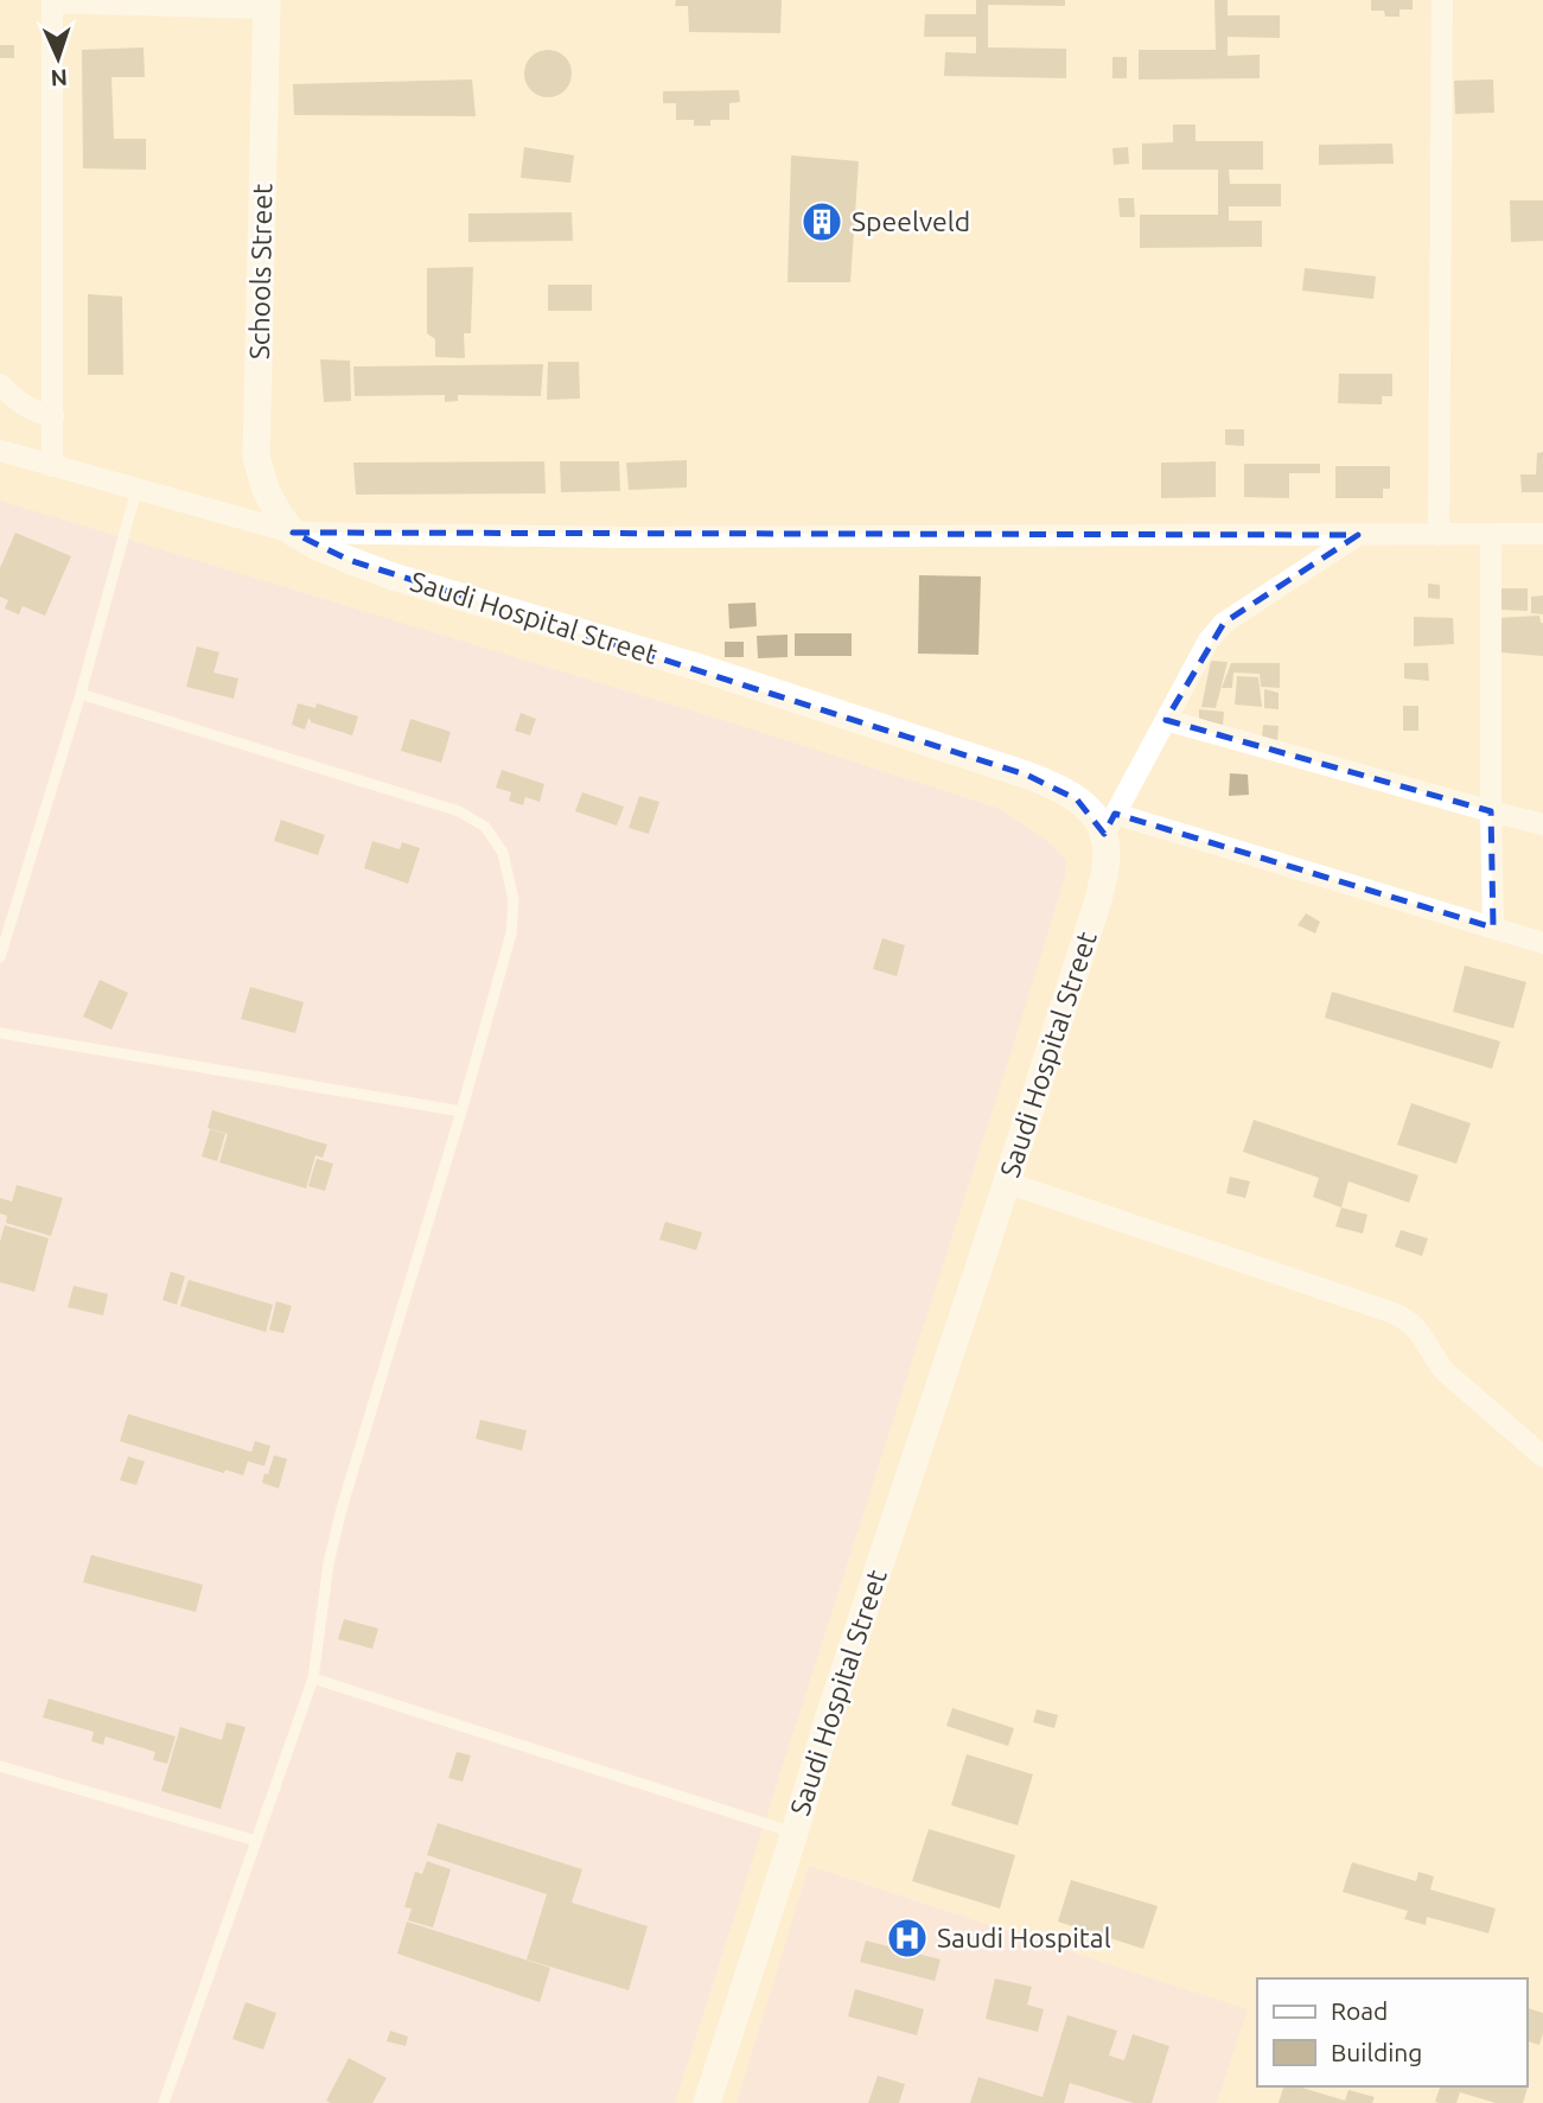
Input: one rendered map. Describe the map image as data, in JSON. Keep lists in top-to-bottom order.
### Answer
{
  "streets": {
    "street": ["Schools Street", "Saudi Hospital Street"]
  },
  "crossings": [
    ["Schools Street", "Saudi Hospital Street"]
  ],
  "places": {
    "building": ["Speelveld"],
    "hospital": ["Saudi Hospital"]
  },
  "legend": ["Road", "Building"],
  "north": "bottom"
}
